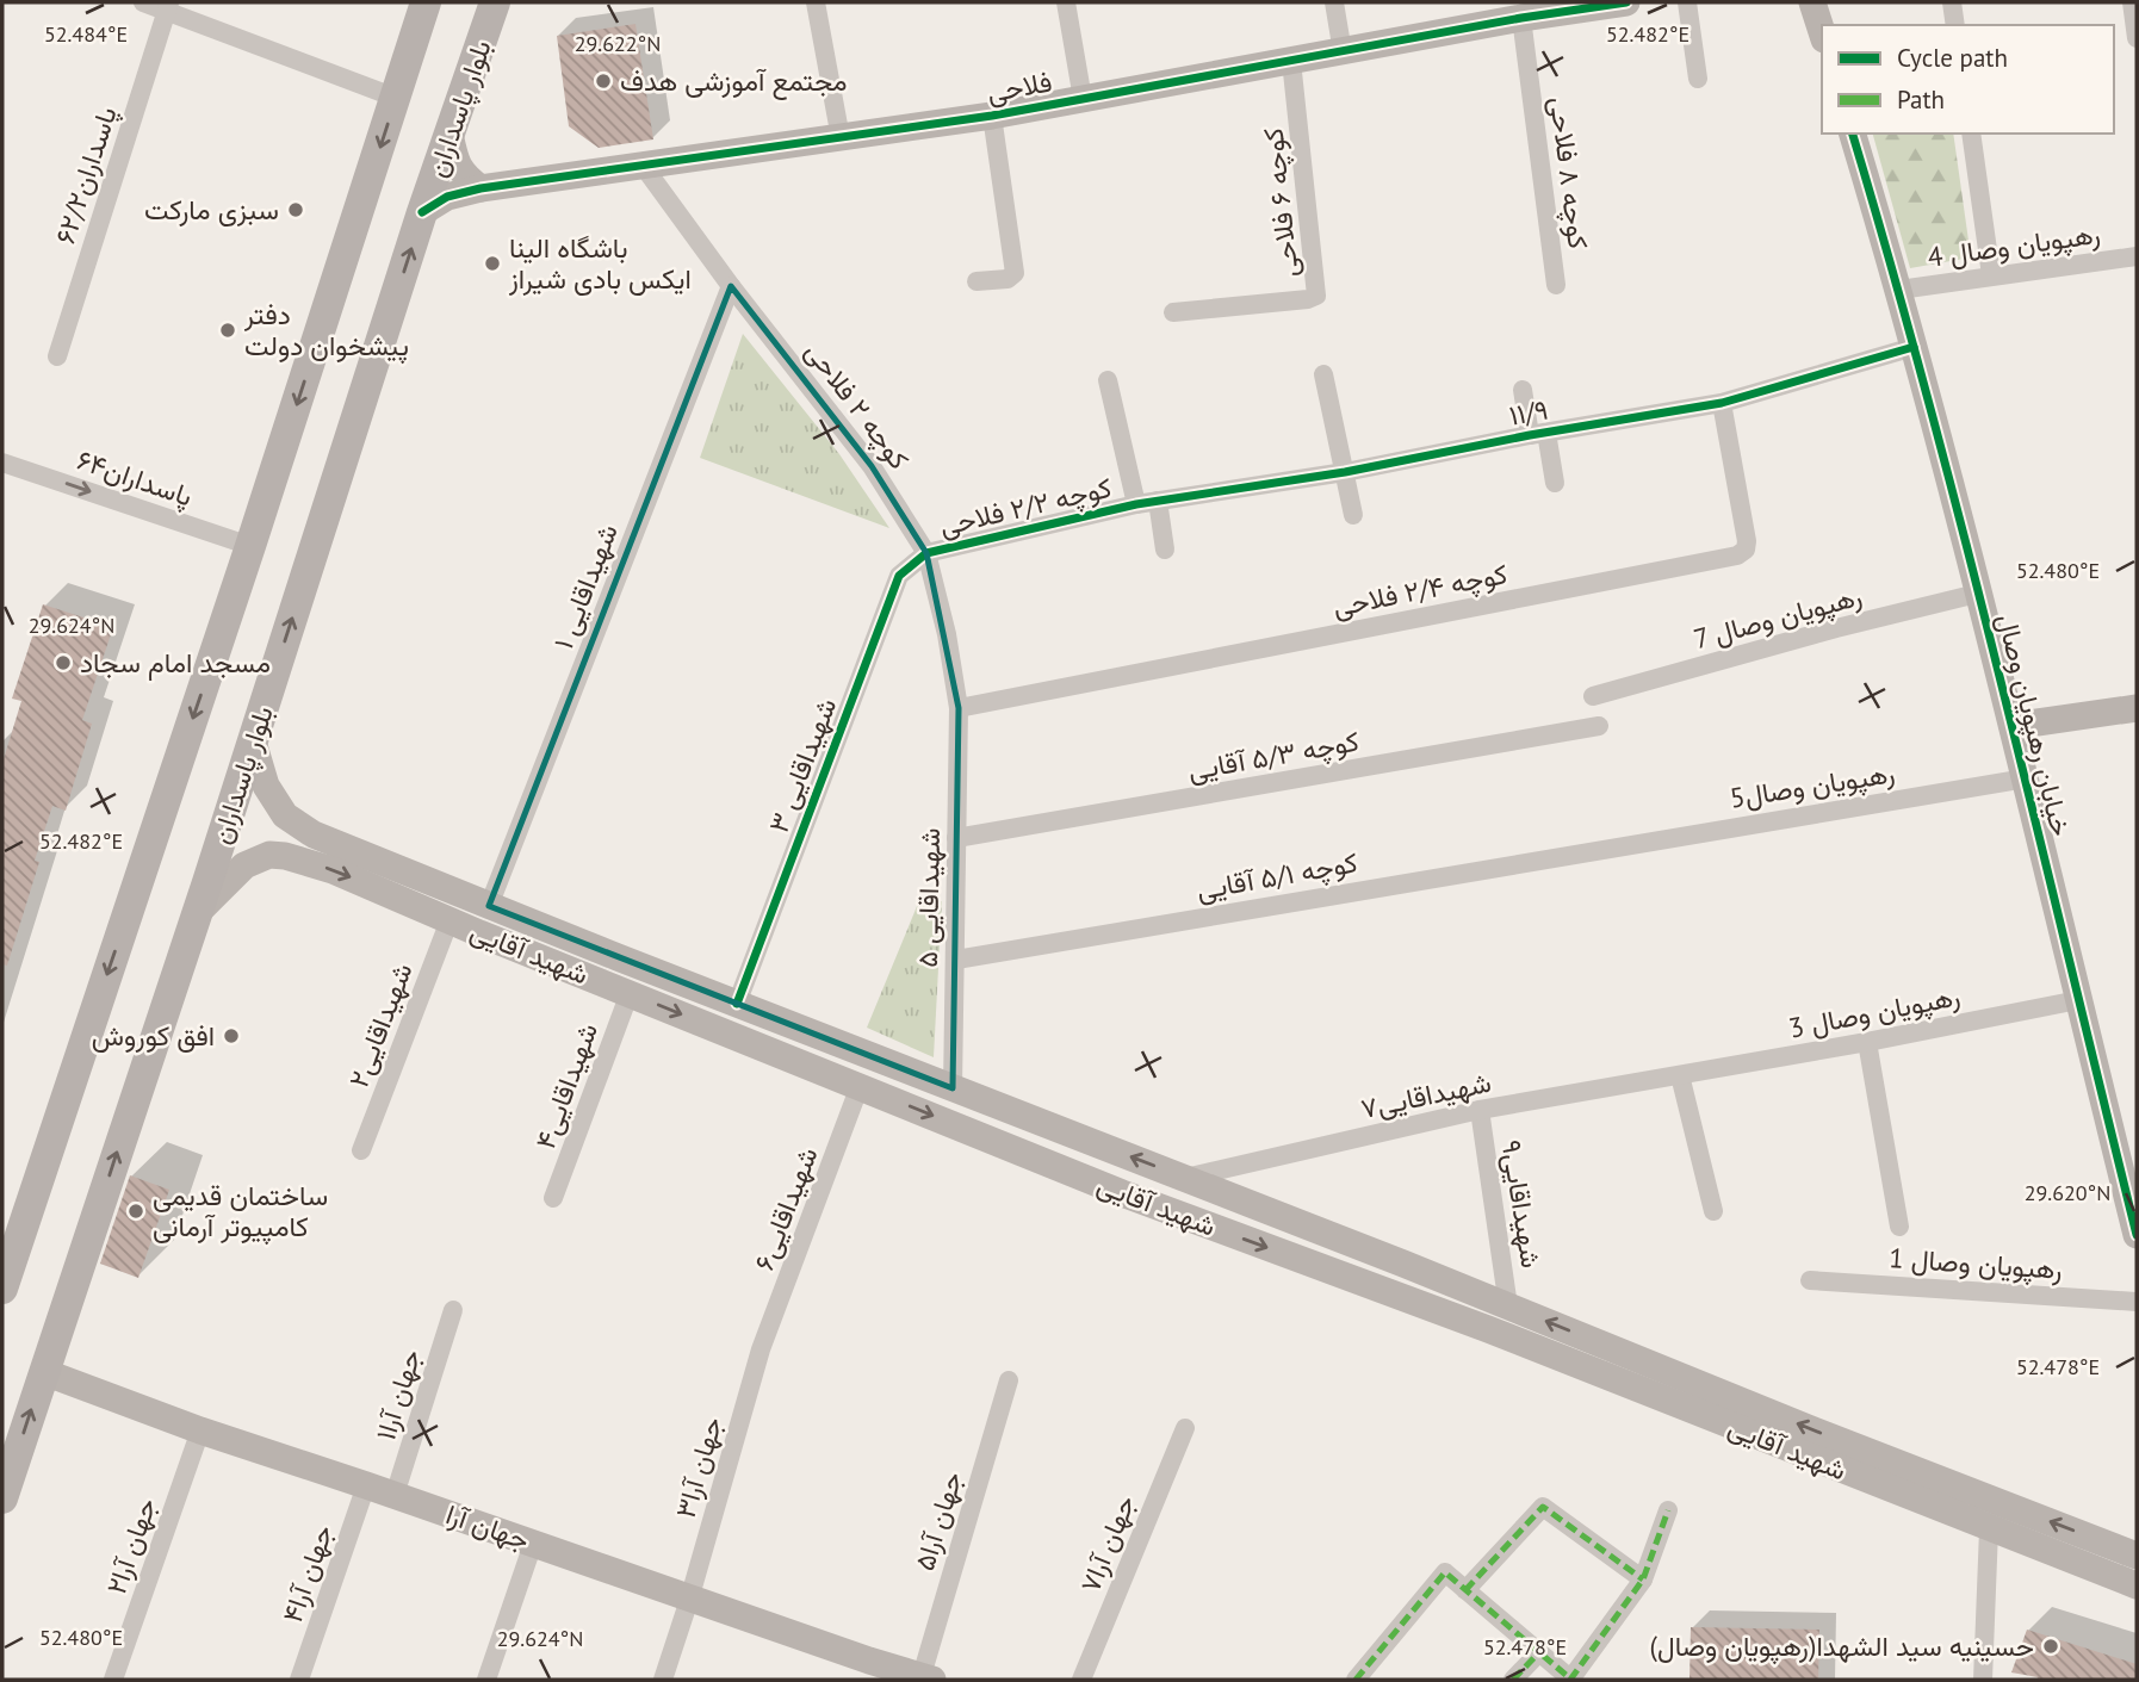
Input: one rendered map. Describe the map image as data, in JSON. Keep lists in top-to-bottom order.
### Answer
{
  "streets": {
    "main road": [
      "فلاحی",
      "بلوار پاسداران",
      "خیابان رهپویان وصال",
      "شهید آقایی",
      "جهان آرا"
    ],
    "street": [
      "کوچه ۸ فلاحی",
      "پاسداران۶۲/۲",
      "کوچه ۶ فلاحی",
      "4 رهپویان وصال",
      "کوچه ۲ فلاحی",
      "۱۱/۹",
      "پاسداران۶۴",
      "کوچه ۲/۲ فلاحی",
      "۱ شهیداقایی",
      "کوچه ۲/۴ فلاحی",
      "7 رهپویان وصال",
      "کوچه ۵/۳ آقایی",
      "۳ شهیداقایی",
      "رهپویان وصال5",
      "کوچه ۵/۱ آقایی",
      "۵ شهیداقایی",
      "3 رهپویان وصال",
      "شهیداقایی۲",
      "شهیداقایی۴",
      "شهیداقایی۷",
      "شهیداقایی۹",
      "شهیداقایی۶",
      "1 رهپویان وصال",
      "جهان آرا۱",
      "جهان آرا۳",
      "جهان آرا۵",
      "جهان آرا۷",
      "جهان آرا۲",
      "جهان آرا۴"
    ]
  },
  "crossings": [
    ["فلاحی", "بلوار پاسداران"],
    ["فلاحی", "کوچه ۸ فلاحی"],
    ["فلاحی", "کوچه ۶ فلاحی"],
    ["فلاحی", "کوچه ۲ فلاحی"],
    ["بلوار پاسداران", "شهید آقایی"],
    ["بلوار پاسداران", "جهان آرا"],
    ["4 رهپویان وصال", "خیابان رهپویان وصال"],
    ["کوچه ۲ فلاحی", "کوچه ۲/۲ فلاحی"],
    ["کوچه ۲ فلاحی", "۱ شهیداقایی"],
    ["کوچه ۲ فلاحی", "کوچه ۲/۴ فلاحی"],
    ["کوچه ۲ فلاحی", "۳ شهیداقایی"],
    ["کوچه ۲ فلاحی", "۵ شهیداقایی"],
    ["۱۱/۹", "کوچه ۲/۲ فلاحی"],
    ["۱۱/۹", "کوچه ۲/۴ فلاحی"],
    ["۱۱/۹", "خیابان رهپویان وصال"],
    ["کوچه ۲/۲ فلاحی", "۳ شهیداقایی"],
    ["۱ شهیداقایی", "شهید آقایی"],
    ["کوچه ۲/۴ فلاحی", "۵ شهیداقایی"],
    ["7 رهپویان وصال", "خیابان رهپویان وصال"],
    ["خیابان رهپویان وصال", "رهپویان وصال5"],
    ["خیابان رهپویان وصال", "3 رهپویان وصال"],
    ["کوچه ۵/۳ آقایی", "۵ شهیداقایی"],
    ["۳ شهیداقایی", "شهید آقایی"],
    ["رهپویان وصال5", "کوچه ۵/۱ آقایی"],
    ["کوچه ۵/۱ آقایی", "۵ شهیداقایی"],
    ["۵ شهیداقایی", "شهید آقایی"],
    ["شهید آقایی", "شهیداقایی۲"],
    ["شهید آقایی", "شهیداقایی۴"],
    ["شهید آقایی", "شهیداقایی۷"],
    ["شهید آقایی", "شهیداقایی۹"],
    ["شهید آقایی", "شهیداقایی۶"],
    ["3 رهپویان وصال", "شهیداقایی۷"],
    ["شهیداقایی۷", "شهیداقایی۹"],
    ["شهیداقایی۶", "جهان آرا۳"],
    ["جهان آرا۱", "جهان آرا"],
    ["جهان آرا۳", "جهان آرا"],
    ["جهان آرا۵", "جهان آرا"],
    ["جهان آرا", "جهان آرا۲"],
    ["جهان آرا", "جهان آرا۴"]
  ],
  "one_way": ["پاسداران۶۴"],
  "places": [
    "مجتمع آموزشی هدف",
    "سبزی مارکت",
    "باشگاه الینا ایکس بادی شیراز",
    "دفتر پیشخوان دولت",
    "مسجد امام سجاد",
    "افق کوروش",
    "ساختمان قدیمی کامپیوتر آرمانی",
    "حسینیه سید الشهدا(رهپویان وصال)"
  ],
  "legend": ["Cycle path", "Path"],
  "coordinates": [
    "52.484°E",
    "52.482°E",
    "29.622°N",
    "52.480°E",
    "29.624°N",
    "29.620°N",
    "52.478°E"
  ]
}
